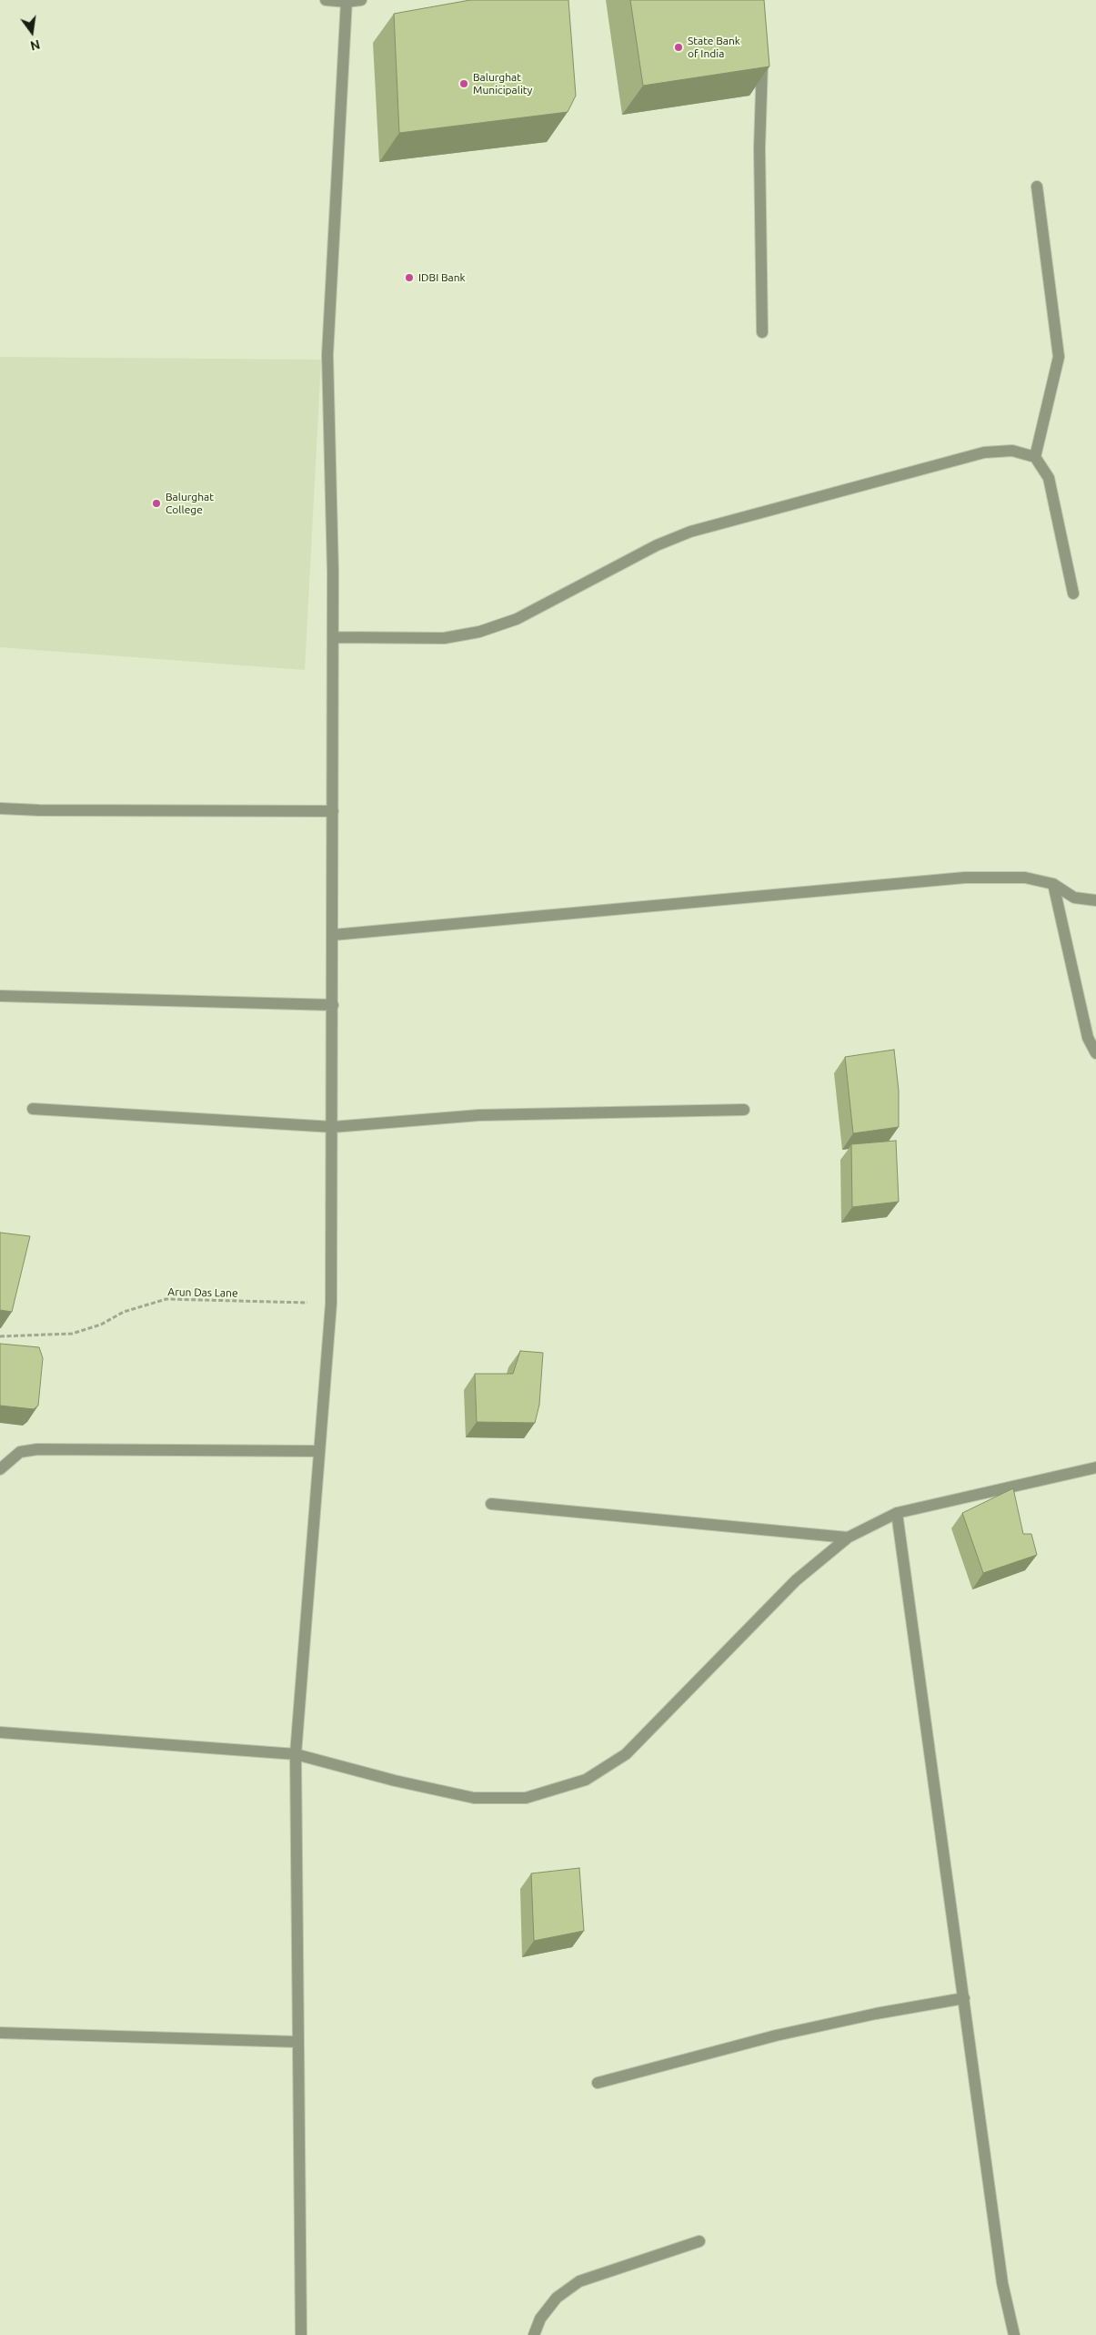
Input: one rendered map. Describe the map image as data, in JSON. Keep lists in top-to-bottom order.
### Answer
{
  "streets": {
    "path": ["Arun Das Lane"]
  },
  "places": [
    "State Bank of India",
    "Balurghat Municipality",
    "IDBI Bank",
    "Balurghat College"
  ],
  "north": "bottom"
}
